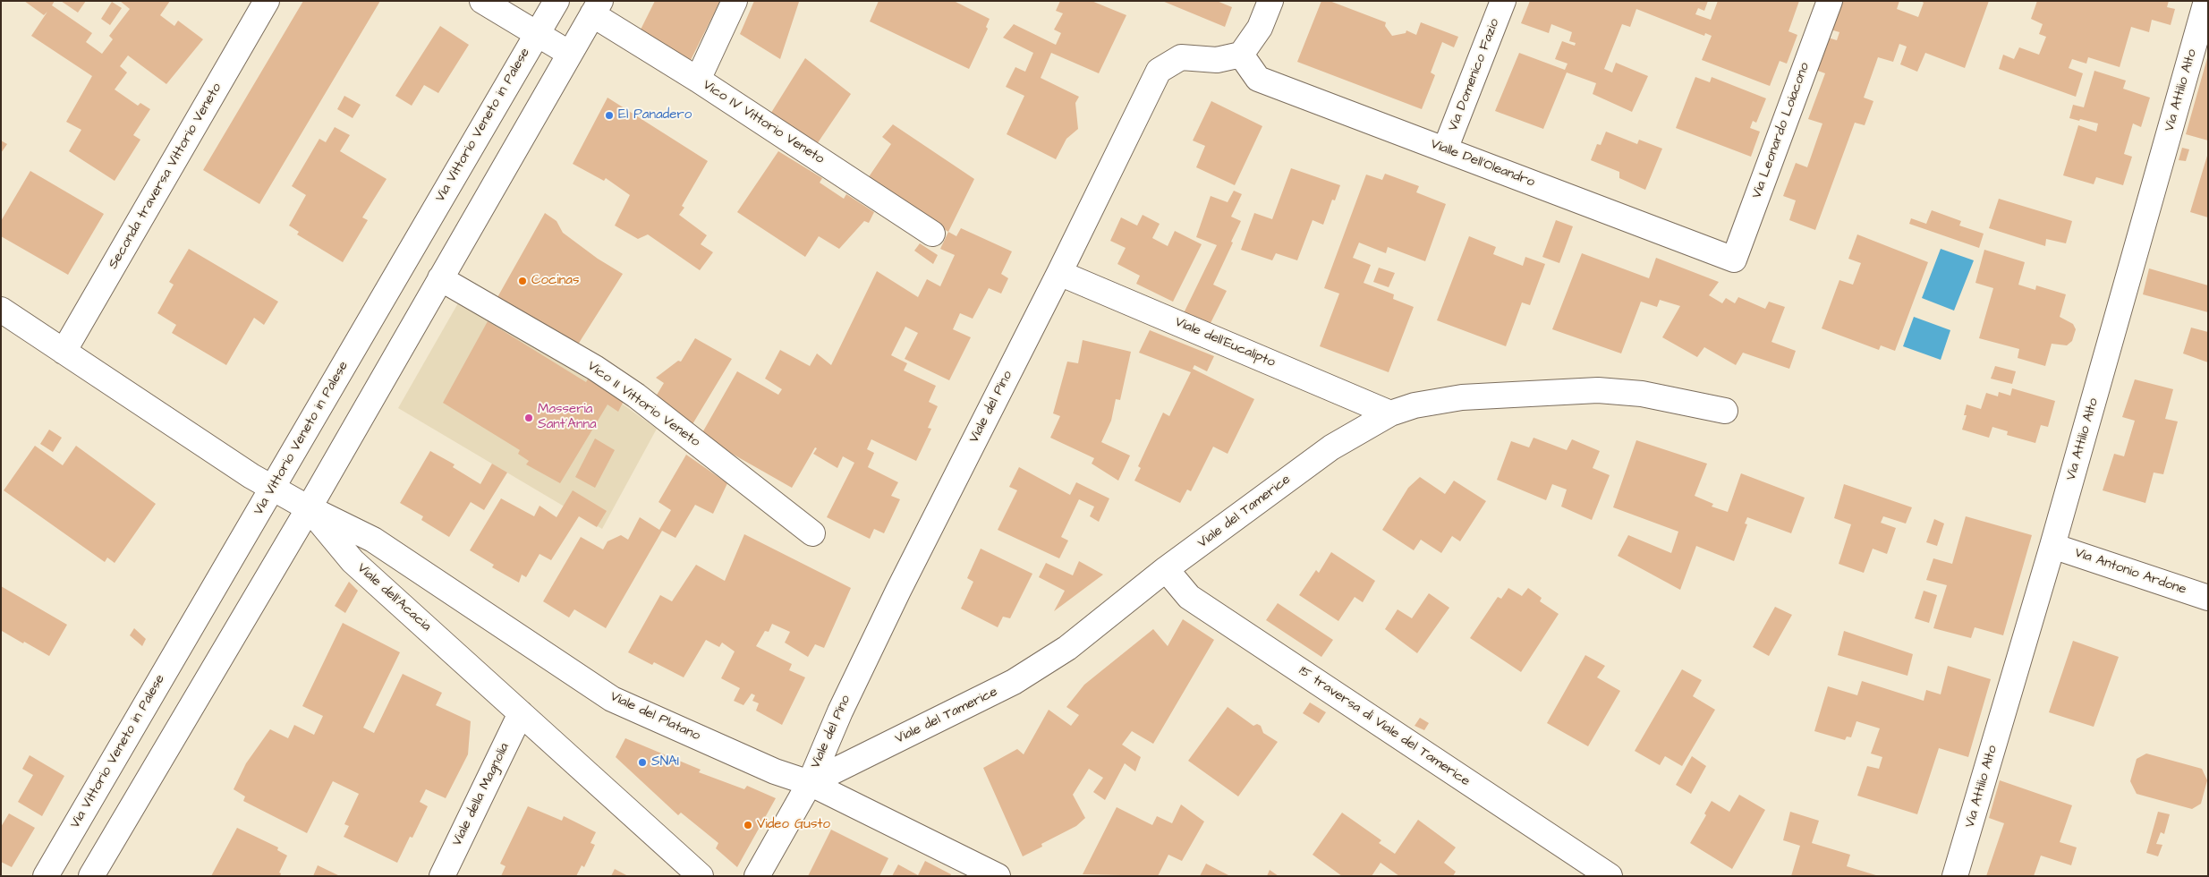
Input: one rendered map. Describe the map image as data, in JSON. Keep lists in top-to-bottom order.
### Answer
{
  "streets": {
    "street": [
      "Via Domenico Fazio",
      "Via Attilio Alto",
      "Vico IV Vittorio Veneto",
      "Via Vittorio Veneto in Palese",
      "Via Leonardo Loiacono",
      "Vialle Dell'Oleandro",
      "Seconda traversa Vittorio Veneto",
      "Viale dell'Eucalipto",
      "Vico II Vittorio Veneto",
      "Viale del Pino",
      "Viale del Tamerice",
      "Via Antonio Ardone",
      "Viale dell'Acacia",
      "Viale del Platano",
      "15 traversa di Viale del Tamerice",
      "Viale della Magnolia"
    ]
  },
  "crossings": [
    ["Via Domenico Fazio", "Vialle Dell'Oleandro"],
    ["Via Attilio Alto", "Via Antonio Ardone"],
    ["Via Vittorio Veneto in Palese", "Viale dell'Acacia"],
    ["Via Leonardo Loiacono", "Vialle Dell'Oleandro"],
    ["Vialle Dell'Oleandro", "Viale del Pino"],
    ["Seconda traversa Vittorio Veneto", "Viale dell'Acacia"],
    ["Viale dell'Eucalipto", "Viale del Pino"],
    ["Viale dell'Eucalipto", "Viale del Tamerice"],
    ["Viale del Pino", "Viale del Tamerice"],
    ["Viale del Pino", "Viale del Platano"],
    ["Viale del Tamerice", "Viale del Platano"],
    ["Viale del Tamerice", "15 traversa di Viale del Tamerice"],
    ["Viale dell'Acacia", "Viale del Platano"],
    ["Viale dell'Acacia", "Viale della Magnolia"]
  ],
  "places": [
    "El Panadero",
    "Cocinas",
    "Masseria Sant’Anna",
    "SNAI",
    "Video Gusto"
  ]
}
